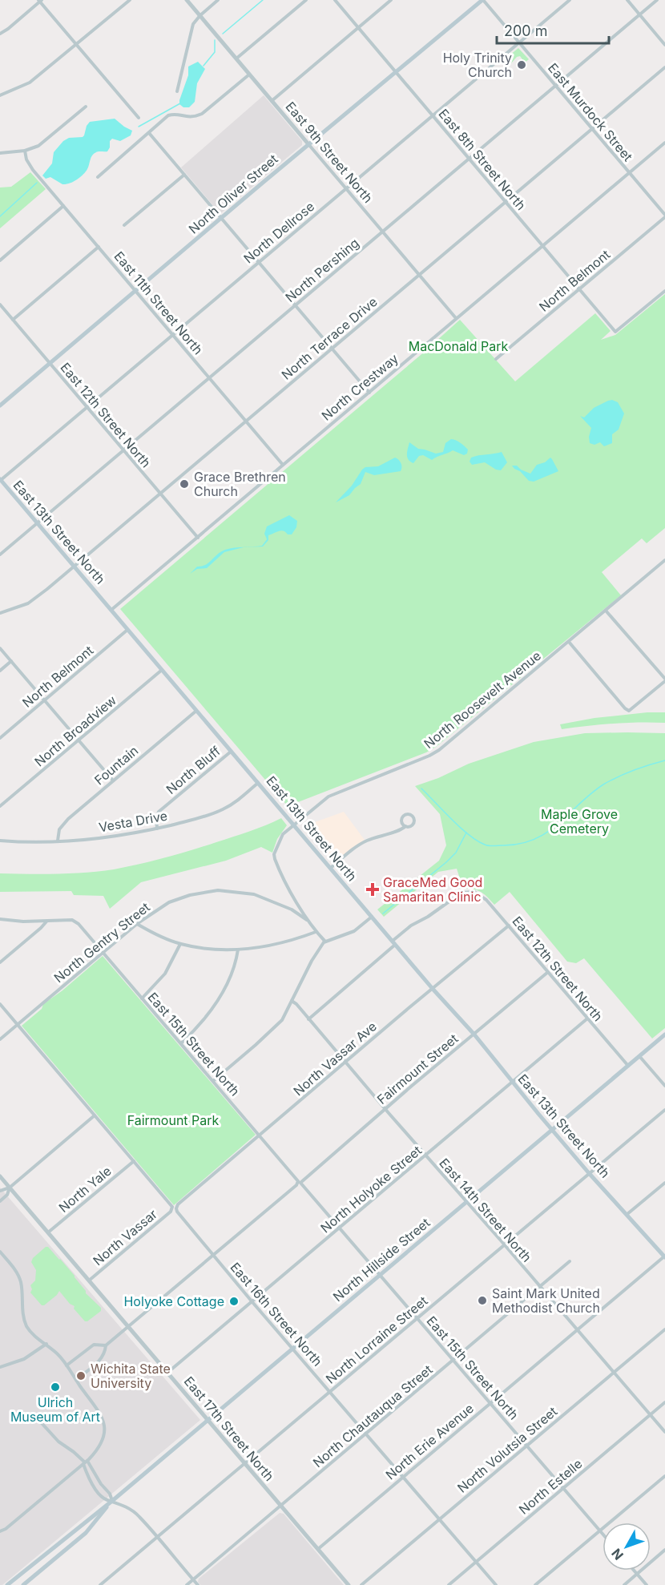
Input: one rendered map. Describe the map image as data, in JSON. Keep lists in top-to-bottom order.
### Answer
{
  "streets": {
    "main road": ["North Oliver Street", "East 13th Street North", "North Hillside Street"],
    "street": [
      "East Murdock Street",
      "East 9th Street North",
      "East 8th Street North",
      "North Dellrose",
      "North Pershing",
      "North Belmont",
      "East 11th Street North",
      "North Terrace Drive",
      "North Crestway",
      "East 12th Street North",
      "North Roosevelt Avenue",
      "North Broadview",
      "Fountain",
      "North Bluff",
      "Vesta Drive",
      "North Gentry Street",
      "East 15th Street North",
      "North Vassar Ave",
      "Fairmount Street",
      "North Yale",
      "North Holyoke Street",
      "East 14th Street North",
      "North Vassar",
      "East 16th Street North",
      "North Lorraine Street",
      "North Chautauqua Street",
      "East 17th Street North",
      "North Erie Avenue",
      "North Volutsia Street",
      "North Estelle"
    ]
  },
  "crossings": [
    ["East Murdock Street", "North Oliver Street"],
    ["East Murdock Street", "North Dellrose"],
    ["East Murdock Street", "North Pershing"],
    ["East Murdock Street", "North Belmont"],
    ["East Murdock Street", "North Terrace Drive"],
    ["East Murdock Street", "North Crestway"],
    ["East 9th Street North", "North Oliver Street"],
    ["East 9th Street North", "North Dellrose"],
    ["East 9th Street North", "North Pershing"],
    ["East 9th Street North", "North Terrace Drive"],
    ["East 9th Street North", "North Crestway"],
    ["East 8th Street North", "North Oliver Street"],
    ["East 8th Street North", "North Dellrose"],
    ["East 8th Street North", "North Pershing"],
    ["East 8th Street North", "North Belmont"],
    ["East 8th Street North", "North Terrace Drive"],
    ["East 8th Street North", "North Crestway"],
    ["North Oliver Street", "East 11th Street North"],
    ["North Oliver Street", "East 12th Street North"],
    ["North Dellrose", "East 11th Street North"],
    ["North Dellrose", "East 12th Street North"],
    ["North Dellrose", "East 13th Street North"],
    ["North Pershing", "East 11th Street North"],
    ["North Pershing", "East 12th Street North"],
    ["North Pershing", "East 13th Street North"],
    ["North Belmont", "East 13th Street North"],
    ["East 11th Street North", "North Terrace Drive"],
    ["East 11th Street North", "North Crestway"],
    ["North Terrace Drive", "East 12th Street North"],
    ["North Terrace Drive", "East 13th Street North"],
    ["North Crestway", "East 12th Street North"],
    ["North Crestway", "East 13th Street North"],
    ["East 12th Street North", "East 13th Street North"],
    ["East 12th Street North", "North Vassar Ave"],
    ["East 12th Street North", "Fairmount Street"],
    ["East 12th Street North", "North Holyoke Street"],
    ["East 12th Street North", "North Hillside Street"],
    ["East 13th Street North", "North Roosevelt Avenue"],
    ["East 13th Street North", "North Broadview"],
    ["East 13th Street North", "Fountain"],
    ["East 13th Street North", "North Bluff"],
    ["East 13th Street North", "Vesta Drive"],
    ["East 13th Street North", "North Vassar Ave"],
    ["East 13th Street North", "Fairmount Street"],
    ["East 13th Street North", "North Holyoke Street"],
    ["East 13th Street North", "North Hillside Street"],
    ["East 13th Street North", "North Lorraine Street"],
    ["East 13th Street North", "North Erie Avenue"],
    ["North Roosevelt Avenue", "North Gentry Street"],
    ["Fountain", "Vesta Drive"],
    ["North Bluff", "Vesta Drive"],
    ["North Gentry Street", "East 15th Street North"],
    ["North Gentry Street", "East 16th Street North"],
    ["East 15th Street North", "North Vassar Ave"],
    ["East 15th Street North", "Fairmount Street"],
    ["East 15th Street North", "North Holyoke Street"],
    ["East 15th Street North", "North Hillside Street"],
    ["East 15th Street North", "North Lorraine Street"],
    ["East 15th Street North", "North Chautauqua Street"],
    ["East 15th Street North", "North Erie Avenue"],
    ["East 15th Street North", "North Volutsia Street"],
    ["East 15th Street North", "North Estelle"],
    ["North Vassar Ave", "East 14th Street North"],
    ["North Vassar Ave", "North Vassar"],
    ["North Vassar Ave", "East 16th Street North"],
    ["Fairmount Street", "East 14th Street North"],
    ["Fairmount Street", "East 16th Street North"],
    ["Fairmount Street", "East 17th Street North"],
    ["North Yale", "East 16th Street North"],
    ["North Yale", "East 17th Street North"],
    ["North Holyoke Street", "East 14th Street North"],
    ["North Holyoke Street", "East 16th Street North"],
    ["North Holyoke Street", "East 17th Street North"],
    ["East 14th Street North", "North Hillside Street"],
    ["East 14th Street North", "North Lorraine Street"],
    ["East 14th Street North", "North Chautauqua Street"],
    ["East 14th Street North", "North Erie Avenue"],
    ["East 14th Street North", "North Volutsia Street"],
    ["East 14th Street North", "North Estelle"],
    ["North Vassar", "East 16th Street North"],
    ["North Vassar", "East 17th Street North"],
    ["North Hillside Street", "East 16th Street North"],
    ["North Hillside Street", "East 17th Street North"],
    ["East 16th Street North", "North Lorraine Street"],
    ["East 16th Street North", "North Chautauqua Street"],
    ["East 16th Street North", "North Erie Avenue"],
    ["East 16th Street North", "North Volutsia Street"],
    ["East 16th Street North", "North Estelle"],
    ["North Lorraine Street", "East 17th Street North"],
    ["North Chautauqua Street", "East 17th Street North"],
    ["East 17th Street North", "North Erie Avenue"]
  ],
  "parks": ["MacDonald Park", "Maple Grove Cemetery", "Fairmount Park"],
  "places": {
    "other": [
      "Holy Trinity Church",
      "Grace Brethren Church",
      "Saint Mark United Methodist Church",
      "Holyoke Cottage",
      "Wichita State University",
      "Ulrich Museum of Art"
    ],
    "health": ["GraceMed Good Samaritan Clinic"]
  },
  "scale_bar": "200 m",
  "north": "bottom left"
}
